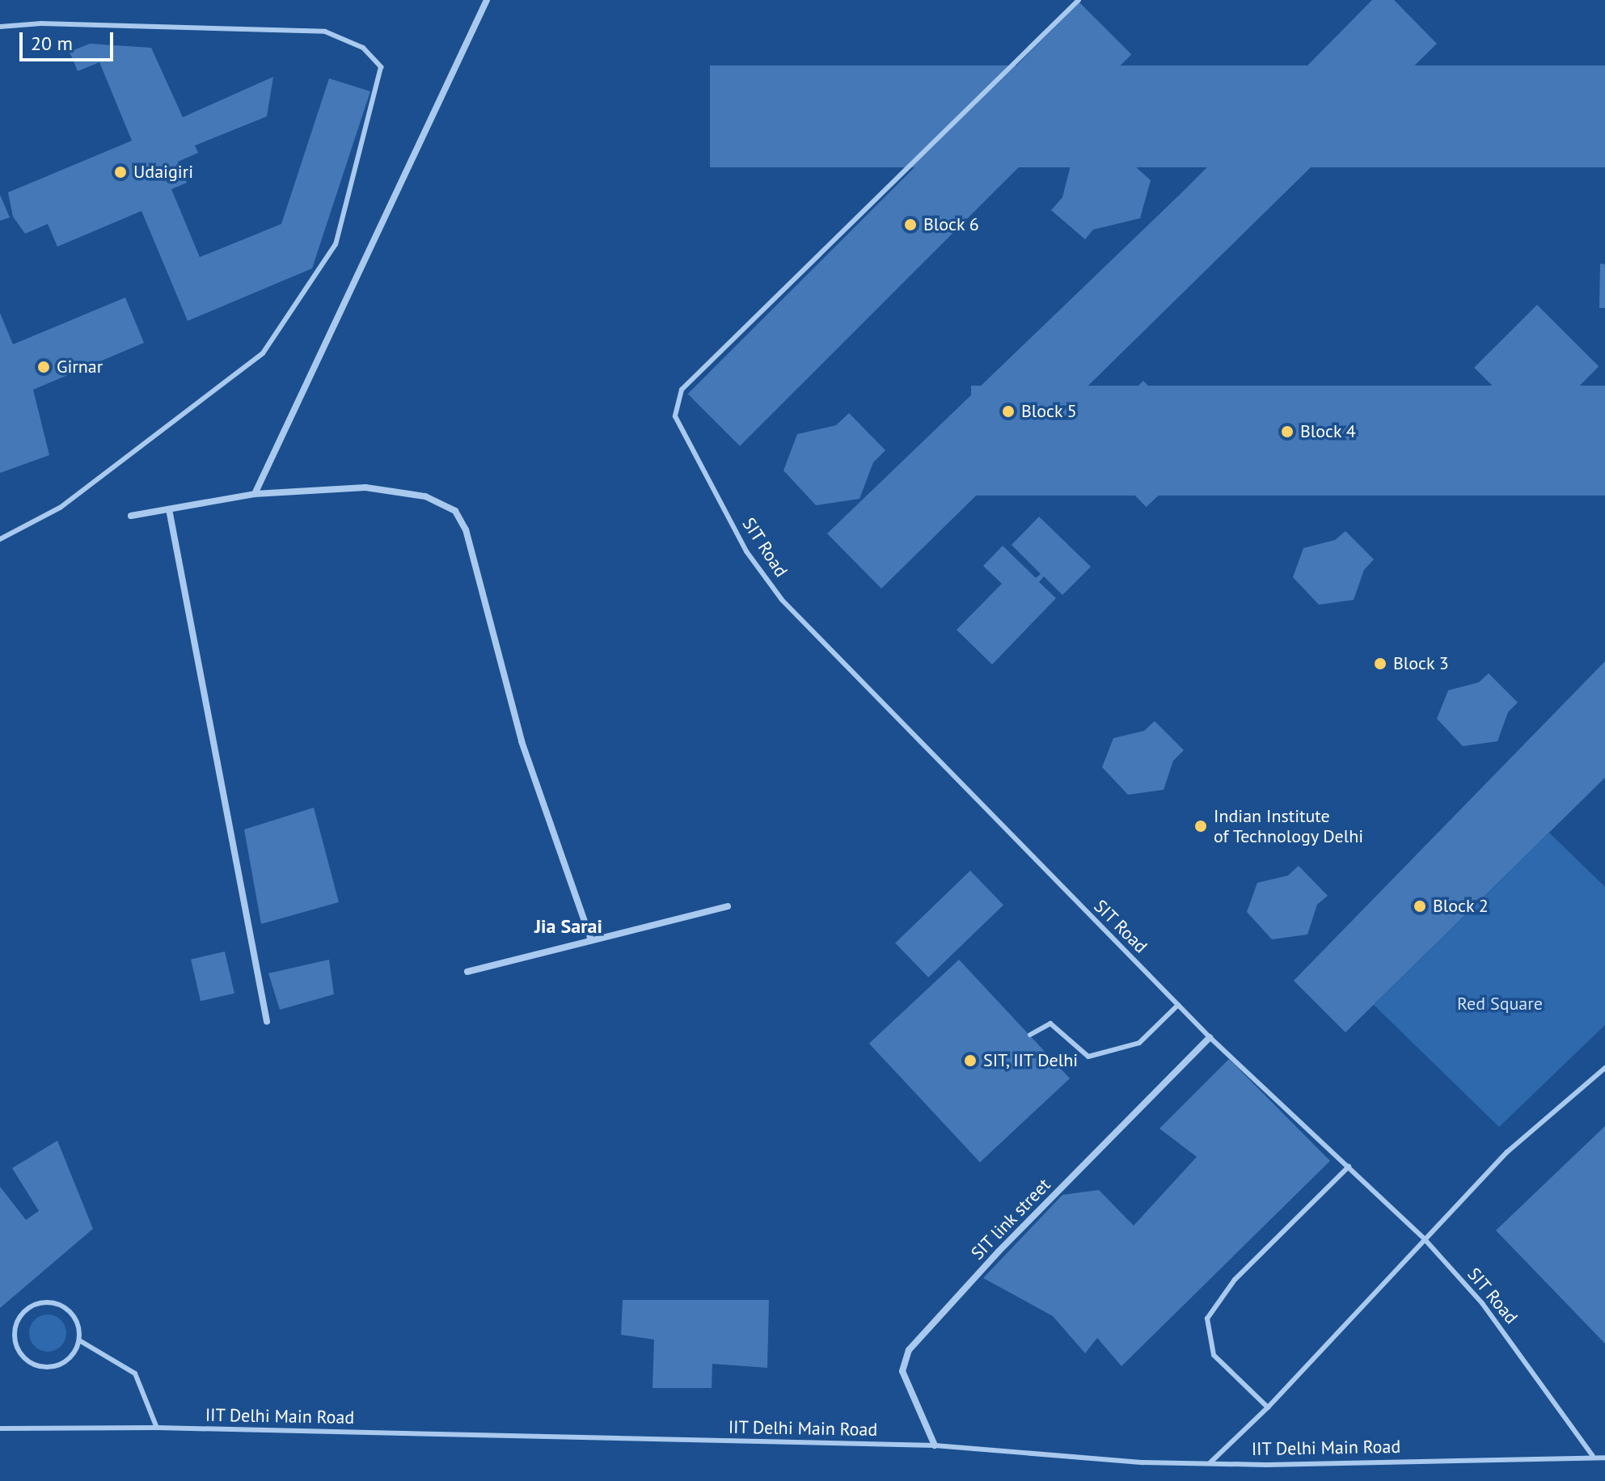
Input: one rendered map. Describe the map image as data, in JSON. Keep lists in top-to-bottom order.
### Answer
{
  "streets": {
    "street": ["SIT link street"],
    "lane": ["SIT Road", "IIT Delhi Main Road"]
  },
  "crossings": [
    ["SIT Road", "SIT link street"],
    ["SIT Road", "IIT Delhi Main Road"],
    ["SIT link street", "IIT Delhi Main Road"]
  ],
  "districts": ["Jia Sarai"],
  "parks": ["Red Square"],
  "places": [
    "Udaigiri",
    "Block 6",
    "Girnar",
    "Block 5",
    "Block 4",
    "Block 3",
    "Indian Institute of Technology Delhi",
    "Block 2",
    "SIT, IIT Delhi"
  ],
  "scale_bar": "20 m"
}
